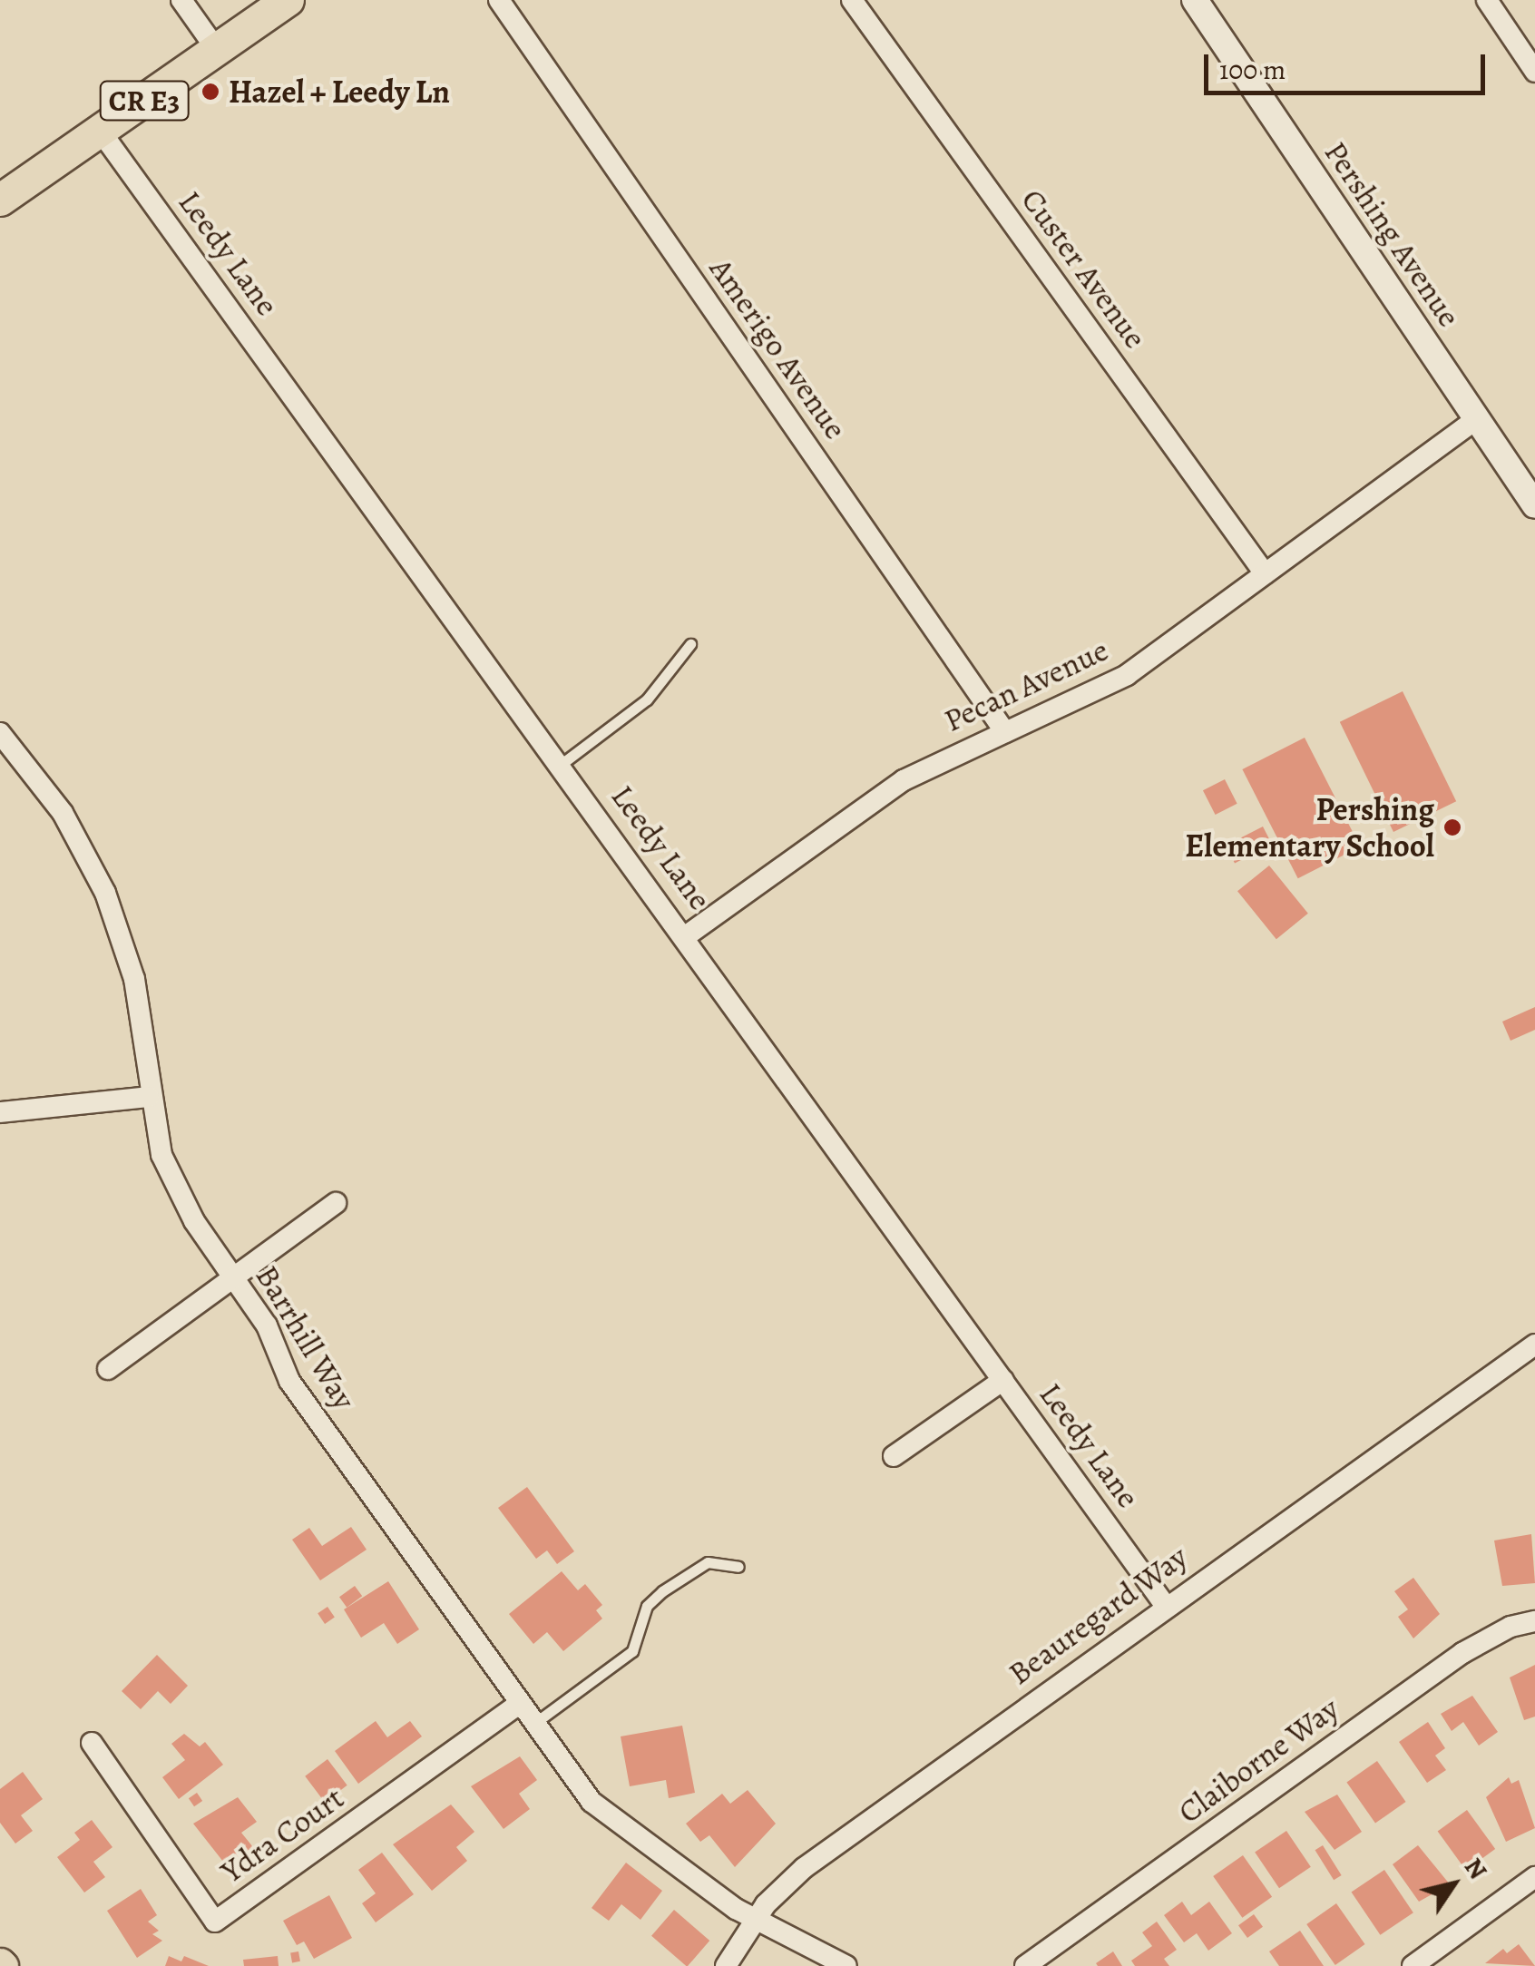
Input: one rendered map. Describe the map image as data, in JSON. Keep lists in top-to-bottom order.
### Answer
{
  "streets": {
    "main road": ["CR E3"],
    "street": [
      "Pershing Avenue",
      "Leedy Lane",
      "Custer Avenue",
      "Amerigo Avenue",
      "Pecan Avenue",
      "Barrhill Way",
      "Beauregard Way",
      "Claiborne Way",
      "Ydra Court"
    ]
  },
  "crossings": [
    ["CR E3", "Leedy Lane"],
    ["Pershing Avenue", "Pecan Avenue"],
    ["Leedy Lane", "Pecan Avenue"],
    ["Leedy Lane", "Beauregard Way"],
    ["Custer Avenue", "Pecan Avenue"],
    ["Amerigo Avenue", "Pecan Avenue"],
    ["Barrhill Way", "Beauregard Way"],
    ["Barrhill Way", "Ydra Court"]
  ],
  "places": ["Hazel + Leedy Ln", "Pershing Elementary School"],
  "scale_bar": "100 m",
  "north": "top right"
}
